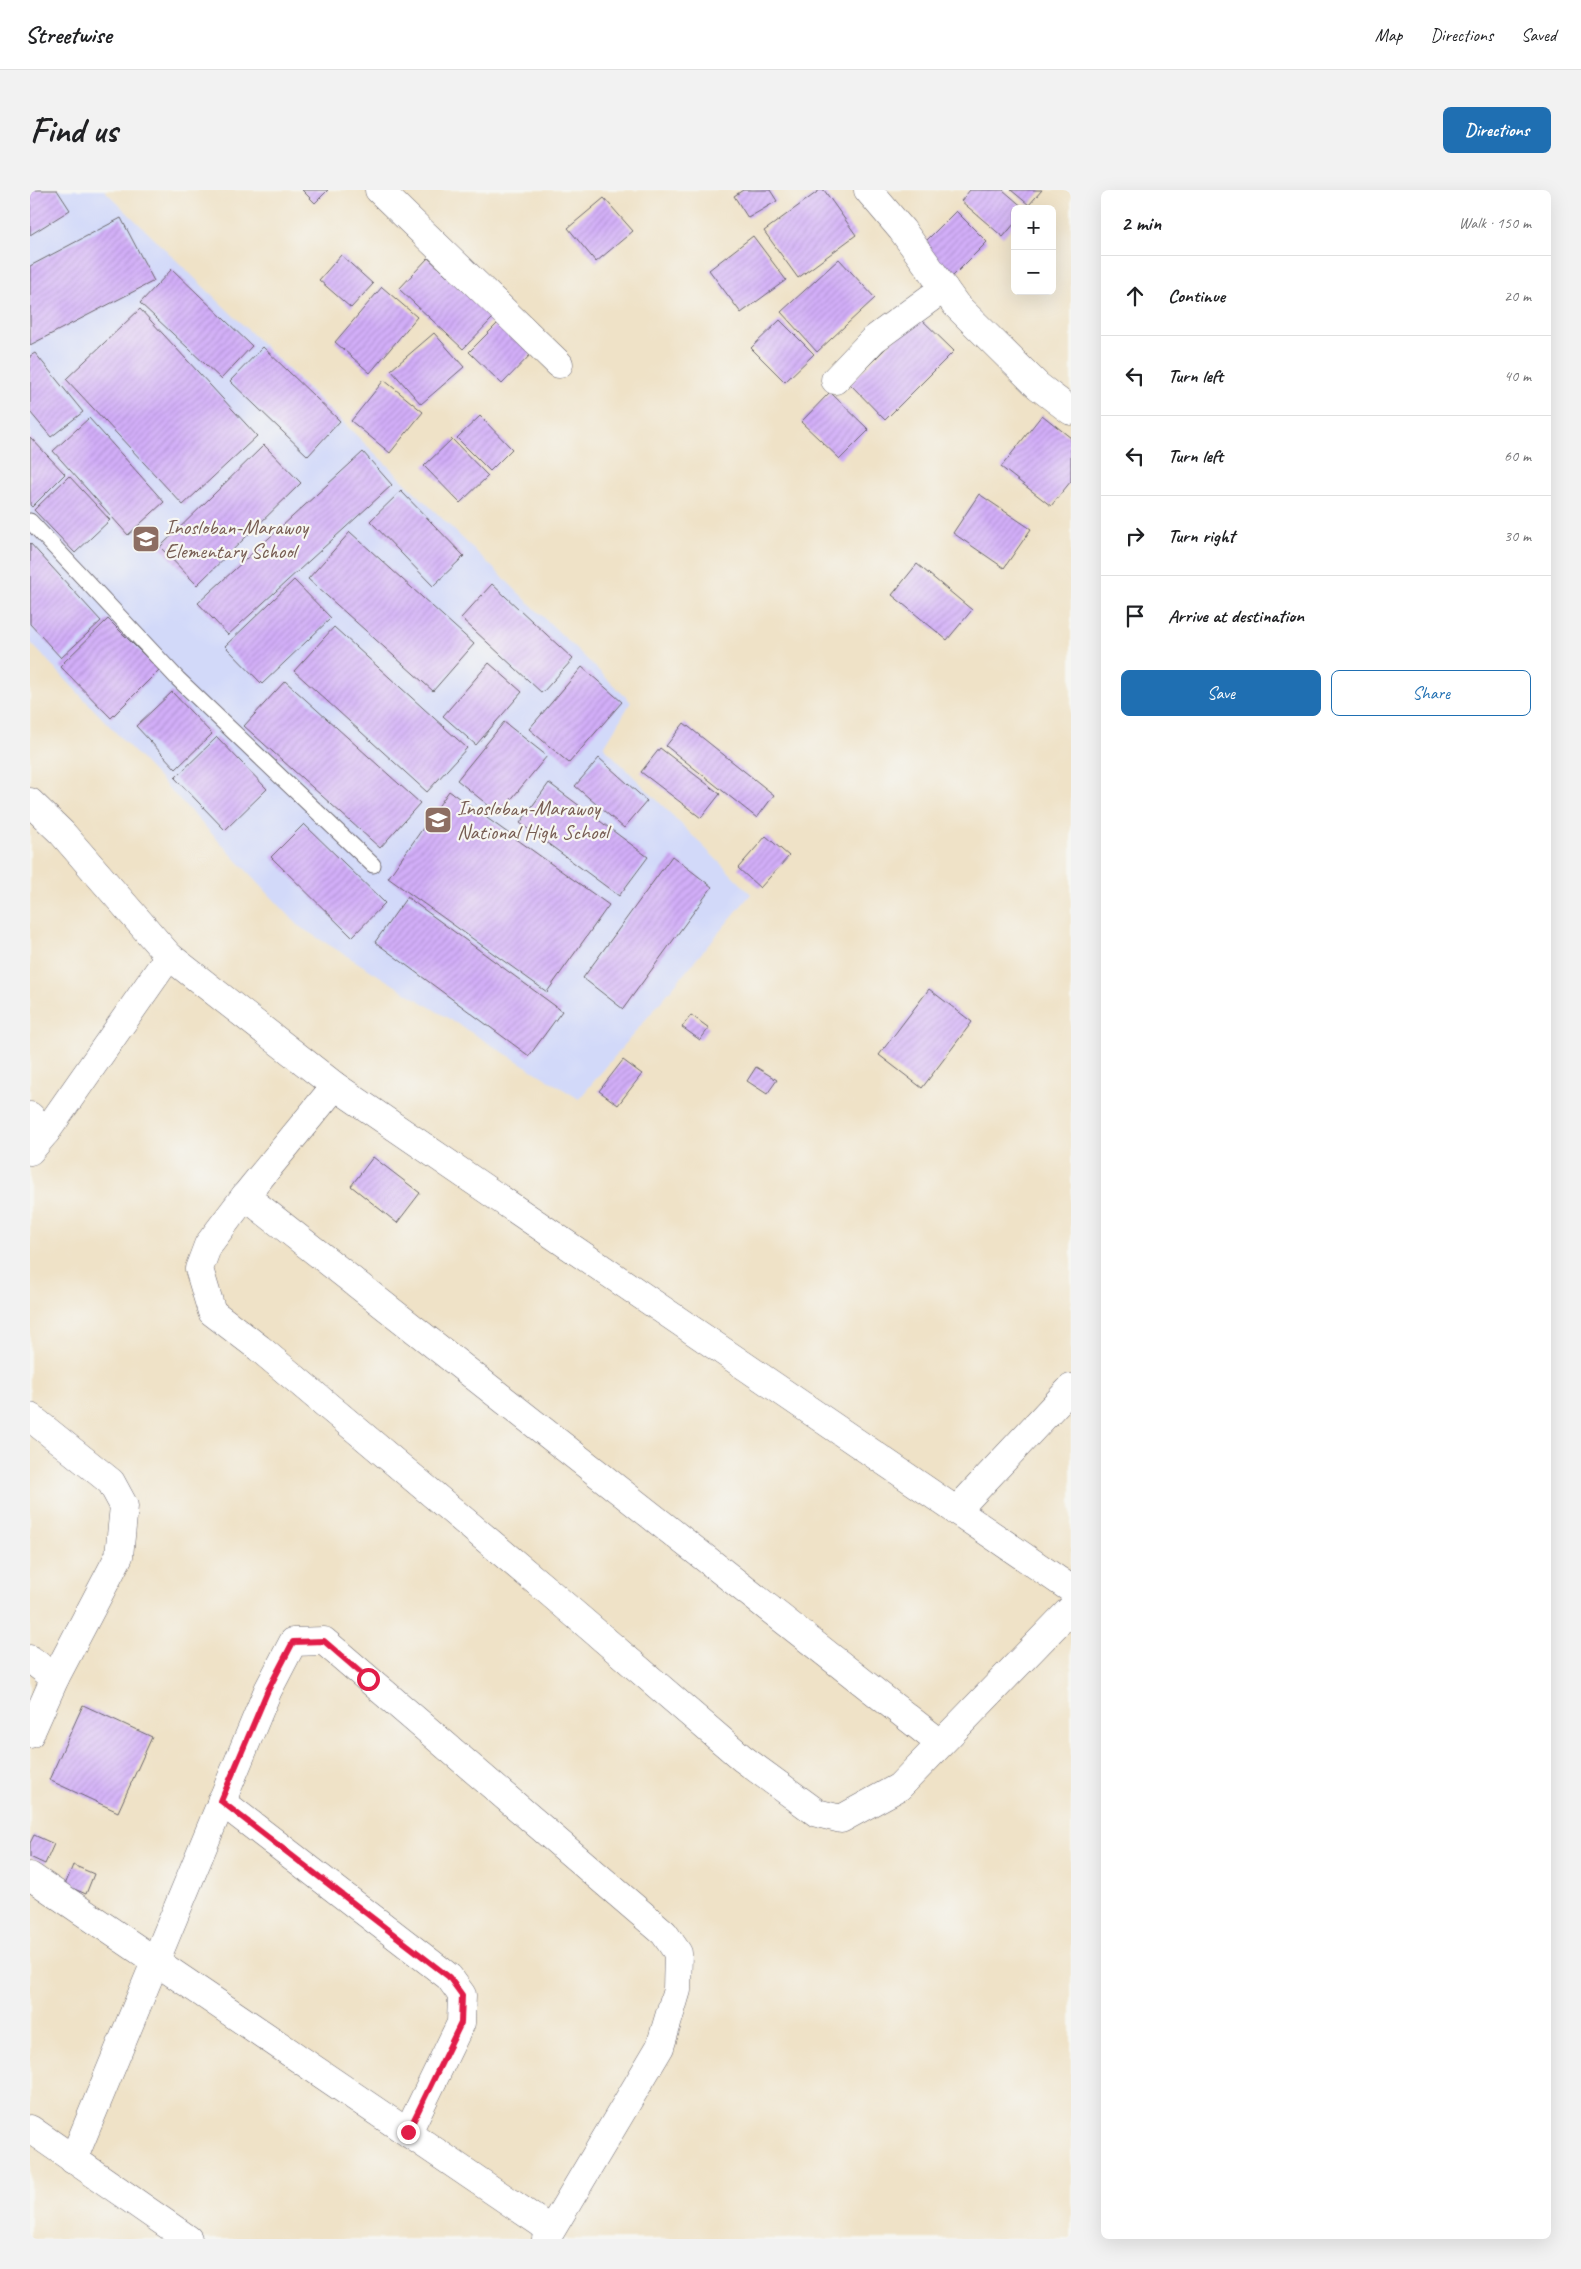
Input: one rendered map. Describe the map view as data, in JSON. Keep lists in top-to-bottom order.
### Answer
{
  "places": {
    "school or university": ["Inosloban-Marawoy Elementary School", "Inosloban-Marawoy National High School"]
  },
  "page": {
    "header": "Streetwise",
    "nav": ["Map", "Directions", "Saved"],
    "buttons": [
      "Directions",
      ["Save", "Share"]
    ],
    "title": "Find us",
    "heading": ["2 min", "Walk · 150 m"],
    "map_buttons": ["+", "−"],
    "list": [
      ["Continue", "20 m"],
      ["Turn left", "40 m"],
      ["Turn left", "60 m"],
      ["Turn right", "30 m"],
      "Arrive at destination"
    ]
  }
}
